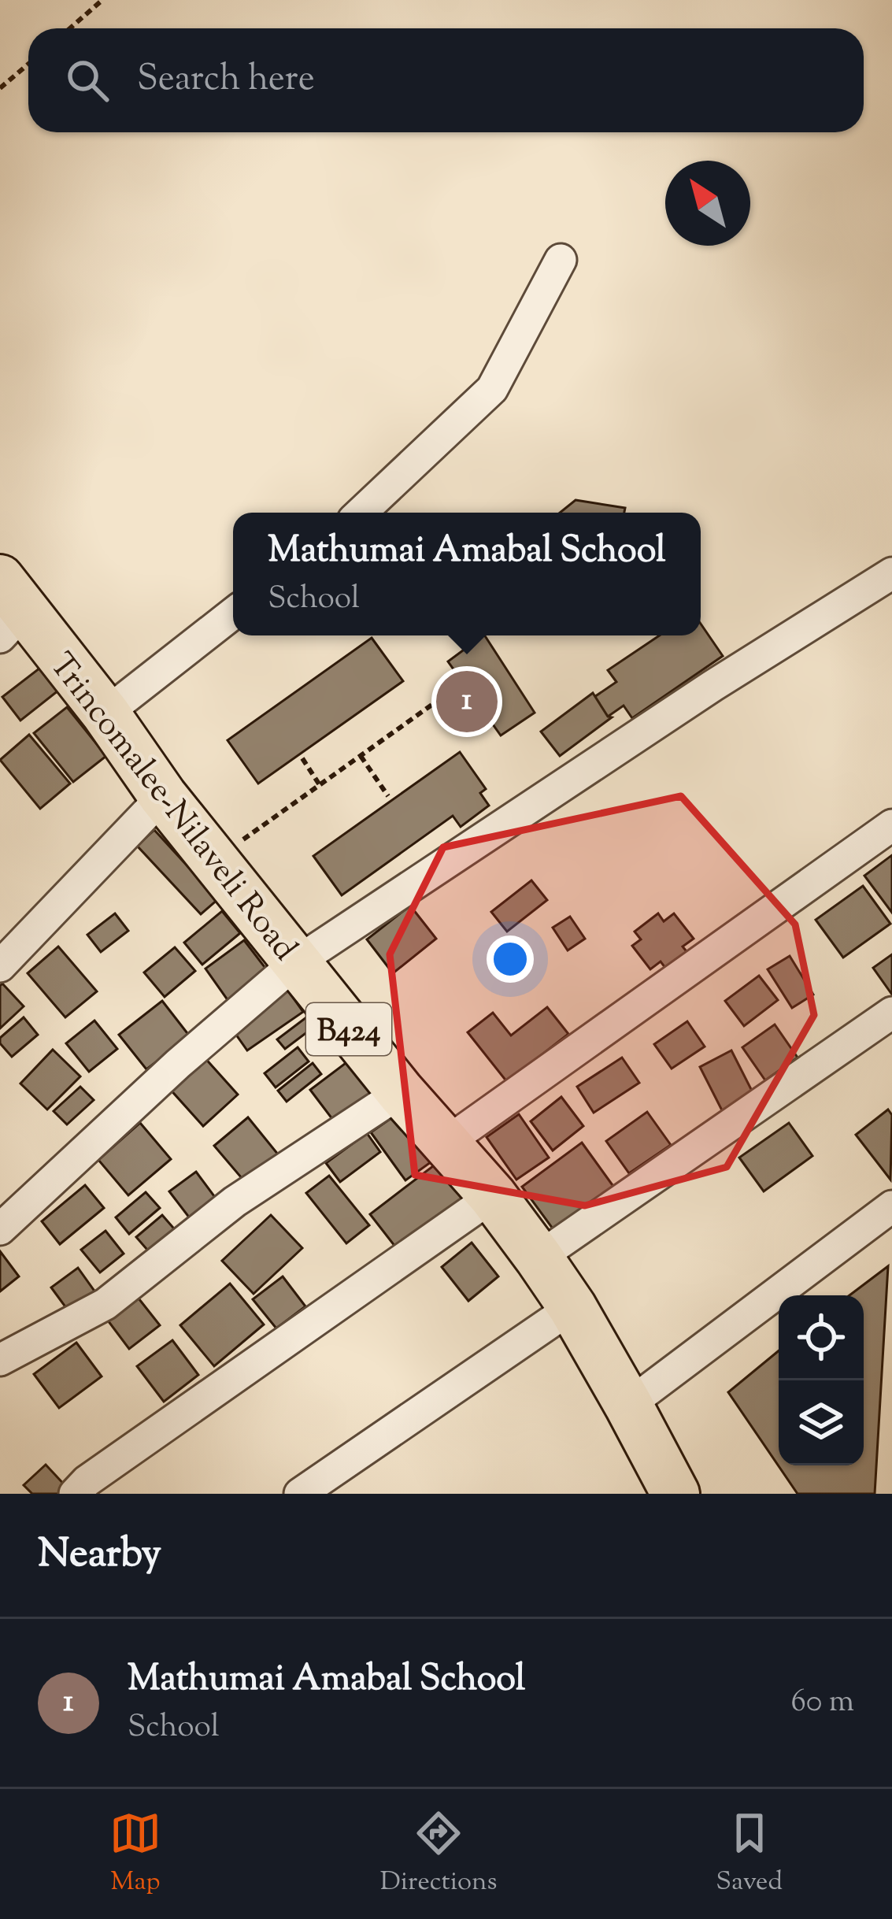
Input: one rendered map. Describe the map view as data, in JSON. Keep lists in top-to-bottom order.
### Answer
{
  "streets": {
    "main road": ["Trincomalee-Nilaveli Road", "B424"]
  },
  "north": "top left",
  "page": {
    "search": "Search here",
    "popup": ["Mathumai Amabal School", "School"],
    "pins": "1",
    "heading": "Nearby",
    "list": [
      {
        "mark": "1",
        "name": "Mathumai Amabal School",
        "note": "School",
        "value": "60 m"
      }
    ],
    "nav": ["Map", "Directions", "Saved"]
  }
}
